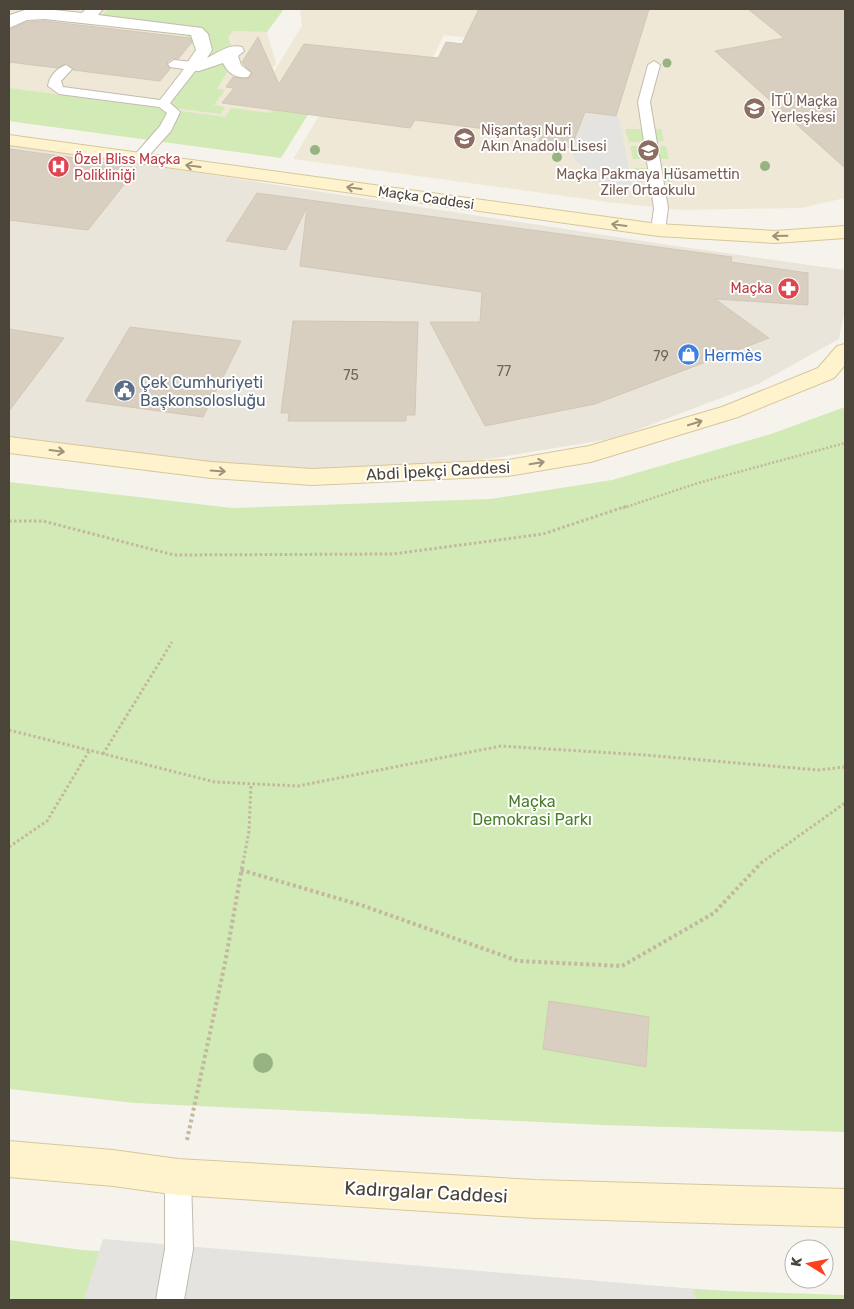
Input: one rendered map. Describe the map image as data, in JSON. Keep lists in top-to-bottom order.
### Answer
{
  "streets": {
    "main road": ["Maçka Caddesi", "Abdi İpekçi Caddesi", "Kadırgalar Caddesi"]
  },
  "one_way": ["Maçka Caddesi", "Abdi İpekçi Caddesi"],
  "parks": ["Maçka Demokrasi Parkı"],
  "places": {
    "school or university": ["İTÜ Maçka Yerleşkesi", "Nişantaşı Nuri Akın Anadolu Lisesi", "Maçka Pakmaya Hüsamettin Ziler Ortaokulu"],
    "hospital": ["Özel Bliss Maçka Polikliniği"],
    "pharmacy": ["Maçka"],
    "shop": ["Hermès"],
    "public building": ["Çek Cumhuriyeti Başkonsolosluğu"]
  },
  "house_numbers": ["79", "77", "75"],
  "north": "left"
}
